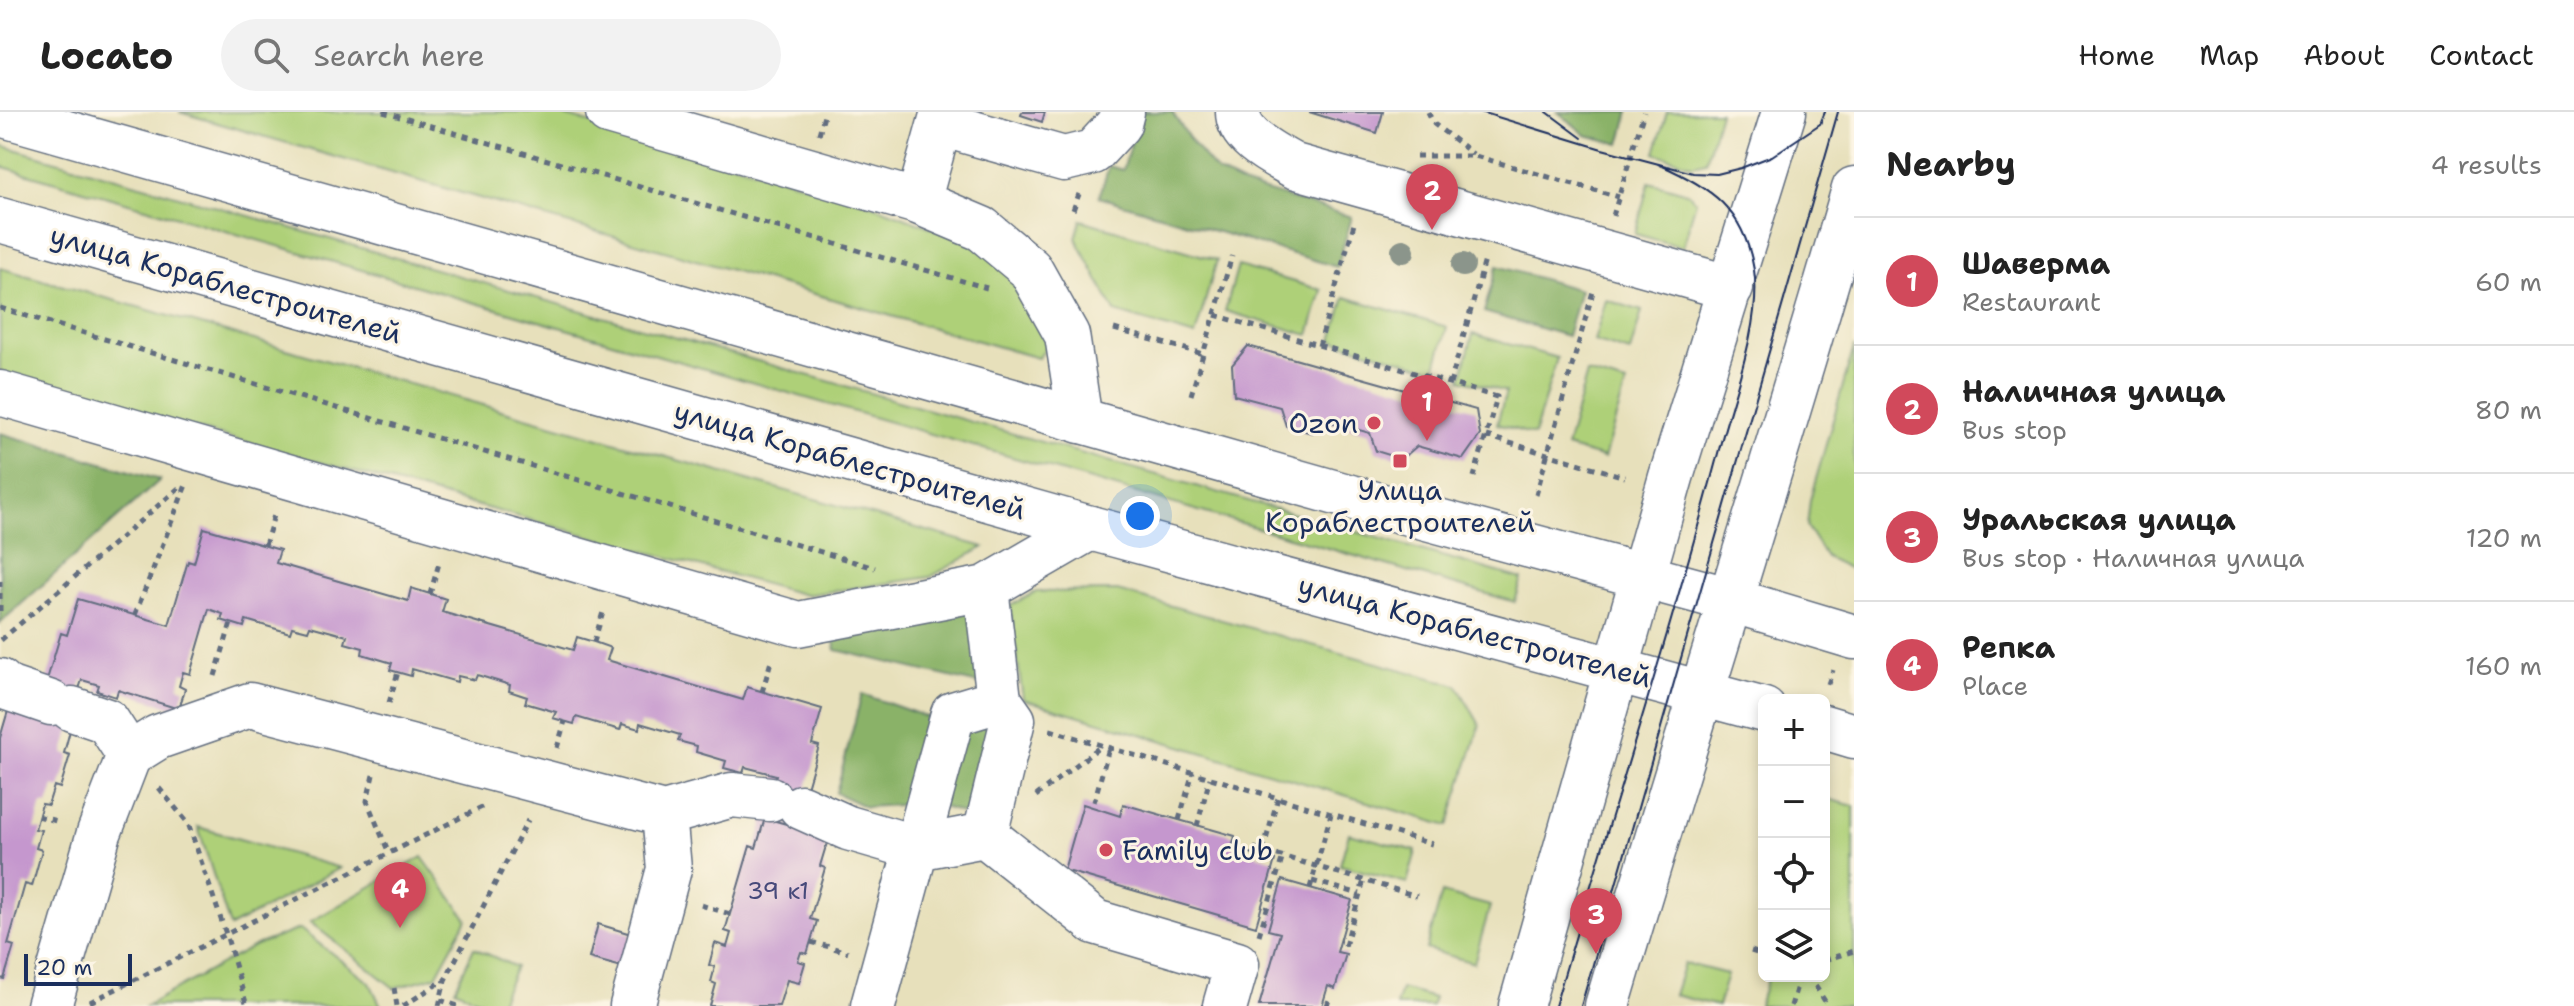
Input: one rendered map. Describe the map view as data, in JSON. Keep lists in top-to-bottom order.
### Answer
{
  "streets": {
    "main road": ["улица Кораблестроителей"]
  },
  "places": {
    "other": ["Ozon", "Family club"],
    "transit": ["Улица Кораблестроителей"]
  },
  "house_numbers": ["39 к1"],
  "scale_bar": "20 m",
  "page": {
    "header": "Locato",
    "search": "Search here",
    "nav": [
      "Home",
      "Map",
      "About",
      "Contact"
    ],
    "heading": ["Nearby", "4 results"],
    "pins": [
      "2",
      "1",
      "4",
      "3"
    ],
    "list": [
      {
        "mark": "1",
        "name": "Шаверма",
        "note": "Restaurant",
        "value": "60 m"
      },
      {
        "mark": "2",
        "name": "Наличная улица",
        "note": "Bus stop",
        "value": "80 m"
      },
      {
        "mark": "3",
        "name": "Уральская улица",
        "note": "Bus stop · Наличная улица",
        "value": "120 m"
      },
      {
        "mark": "4",
        "name": "Репка",
        "note": "Place",
        "value": "160 m"
      }
    ],
    "map_buttons": ["+", "−"],
    "scale": "20 m"
  }
}
